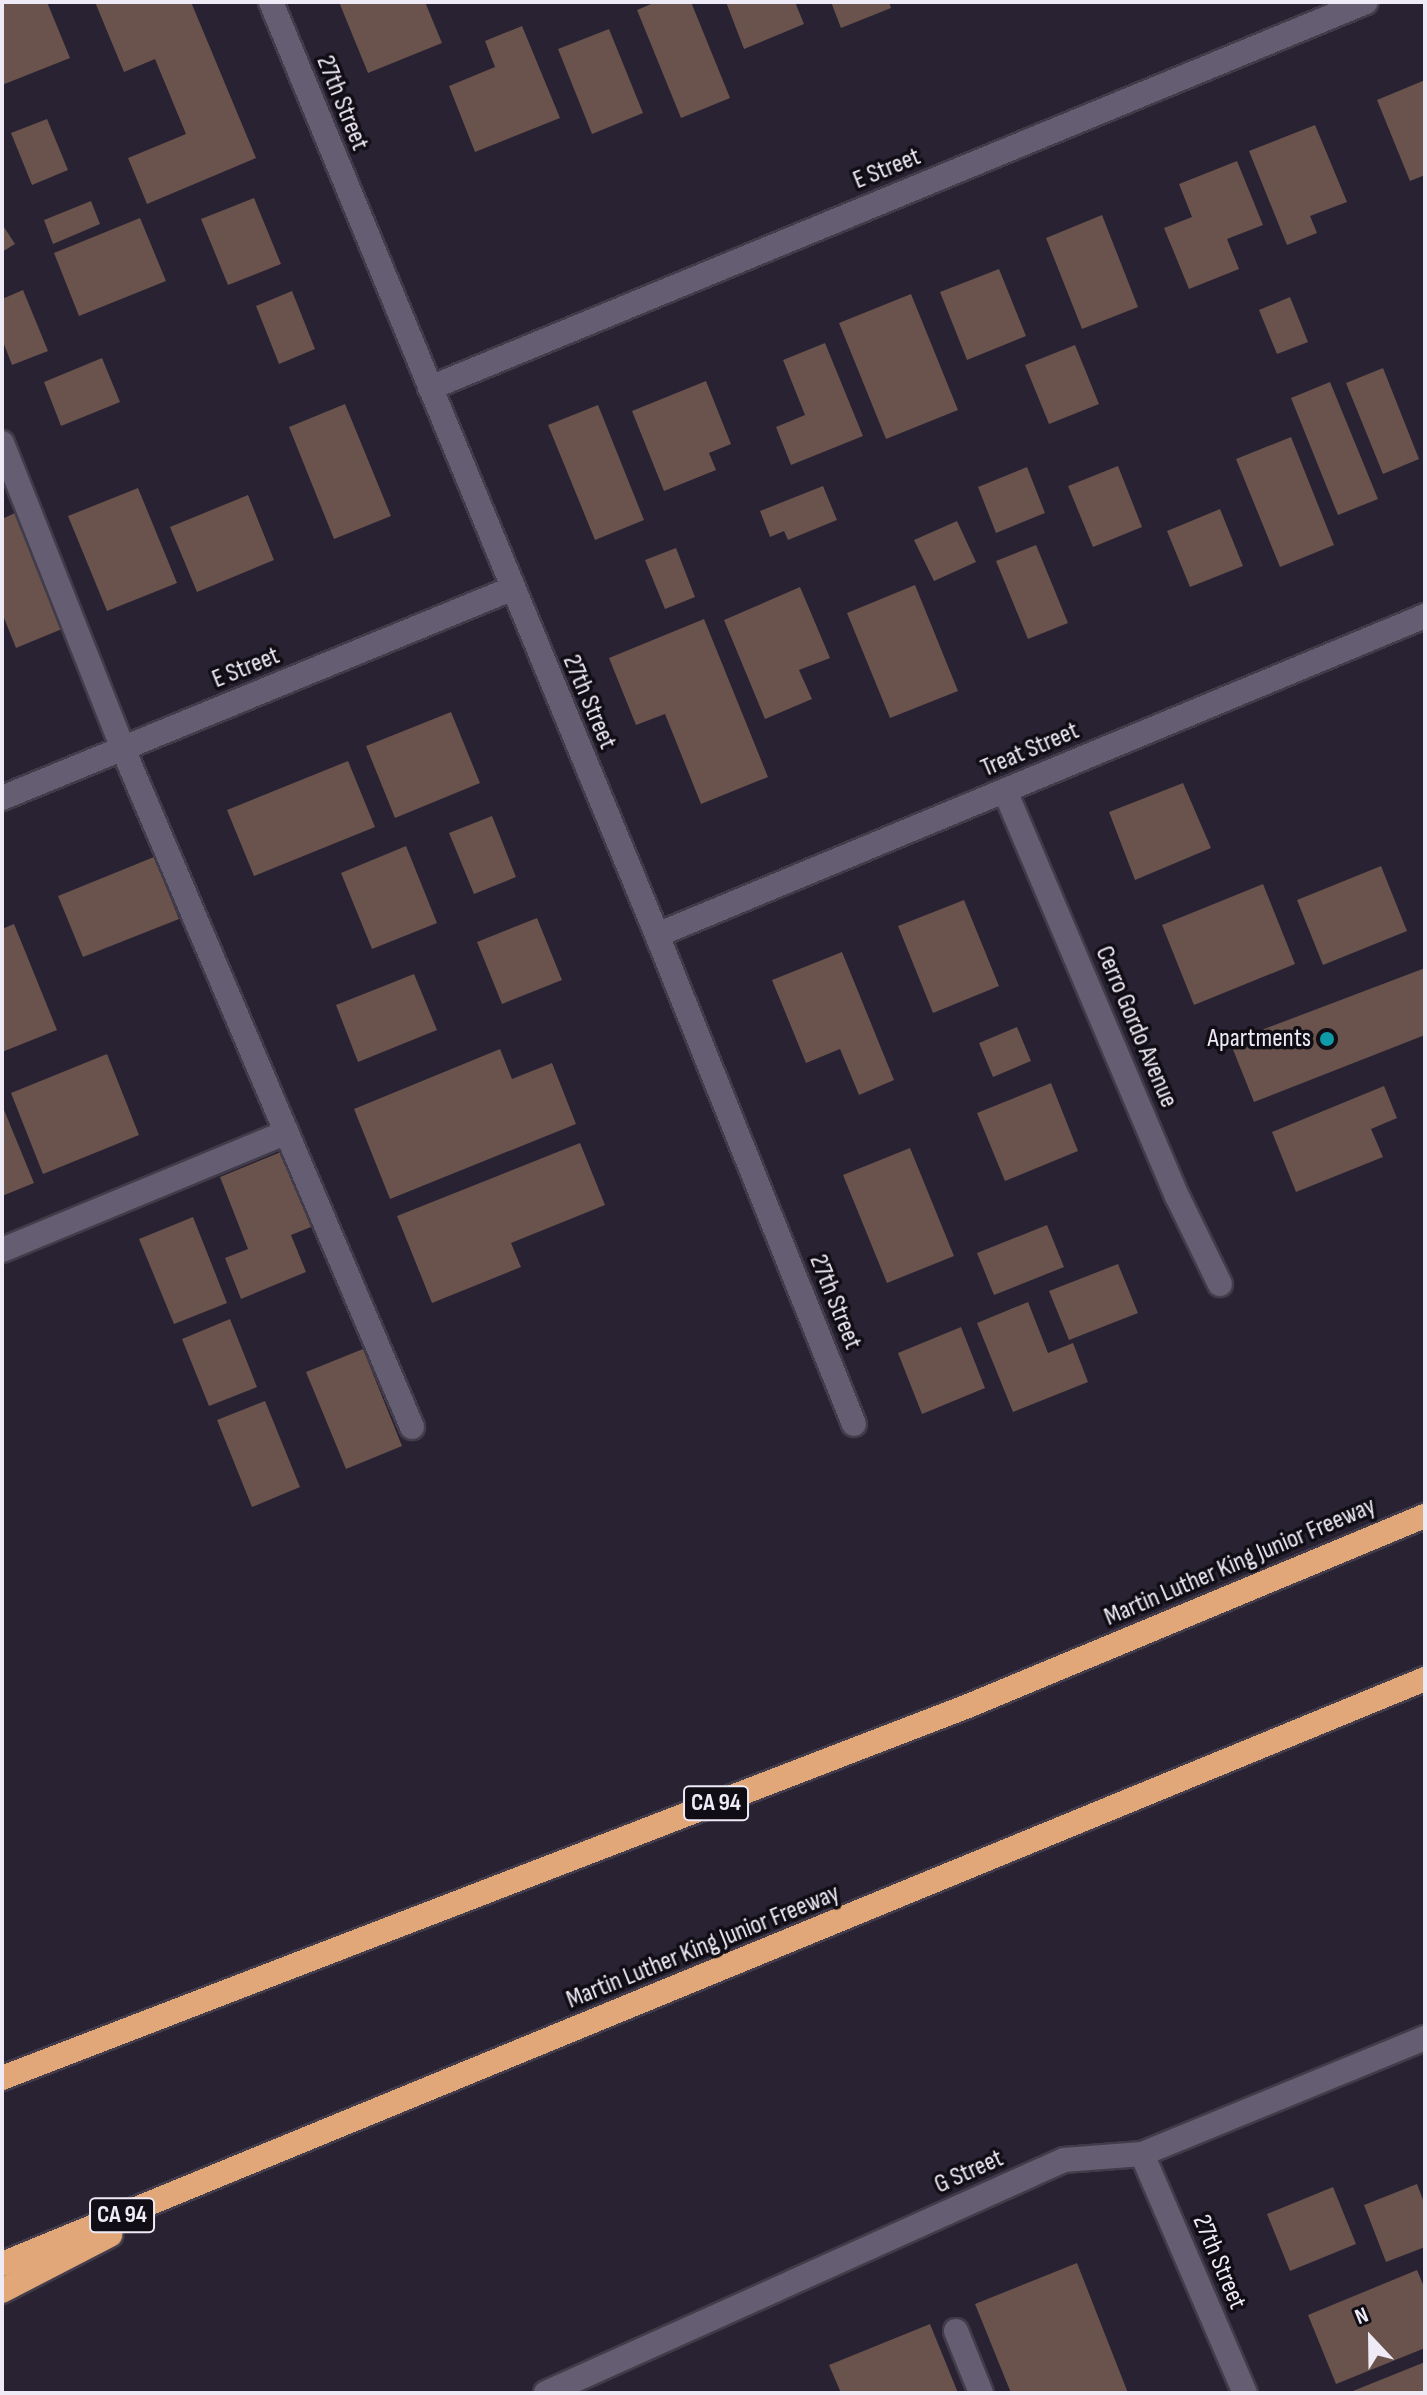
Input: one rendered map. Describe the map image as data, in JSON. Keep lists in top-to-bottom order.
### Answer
{
  "streets": {
    "highway": ["Martin Luther King Junior Freeway", "CA 94"],
    "street": [
      "27th Street",
      "E Street",
      "Treat Street",
      "Cerro Gordo Avenue",
      "G Street"
    ]
  },
  "crossings": [
    ["27th Street", "E Street"],
    ["27th Street", "Treat Street"],
    ["27th Street", "G Street"],
    ["Treat Street", "Cerro Gordo Avenue"]
  ],
  "places": ["Apartments"],
  "north": "top"
}
